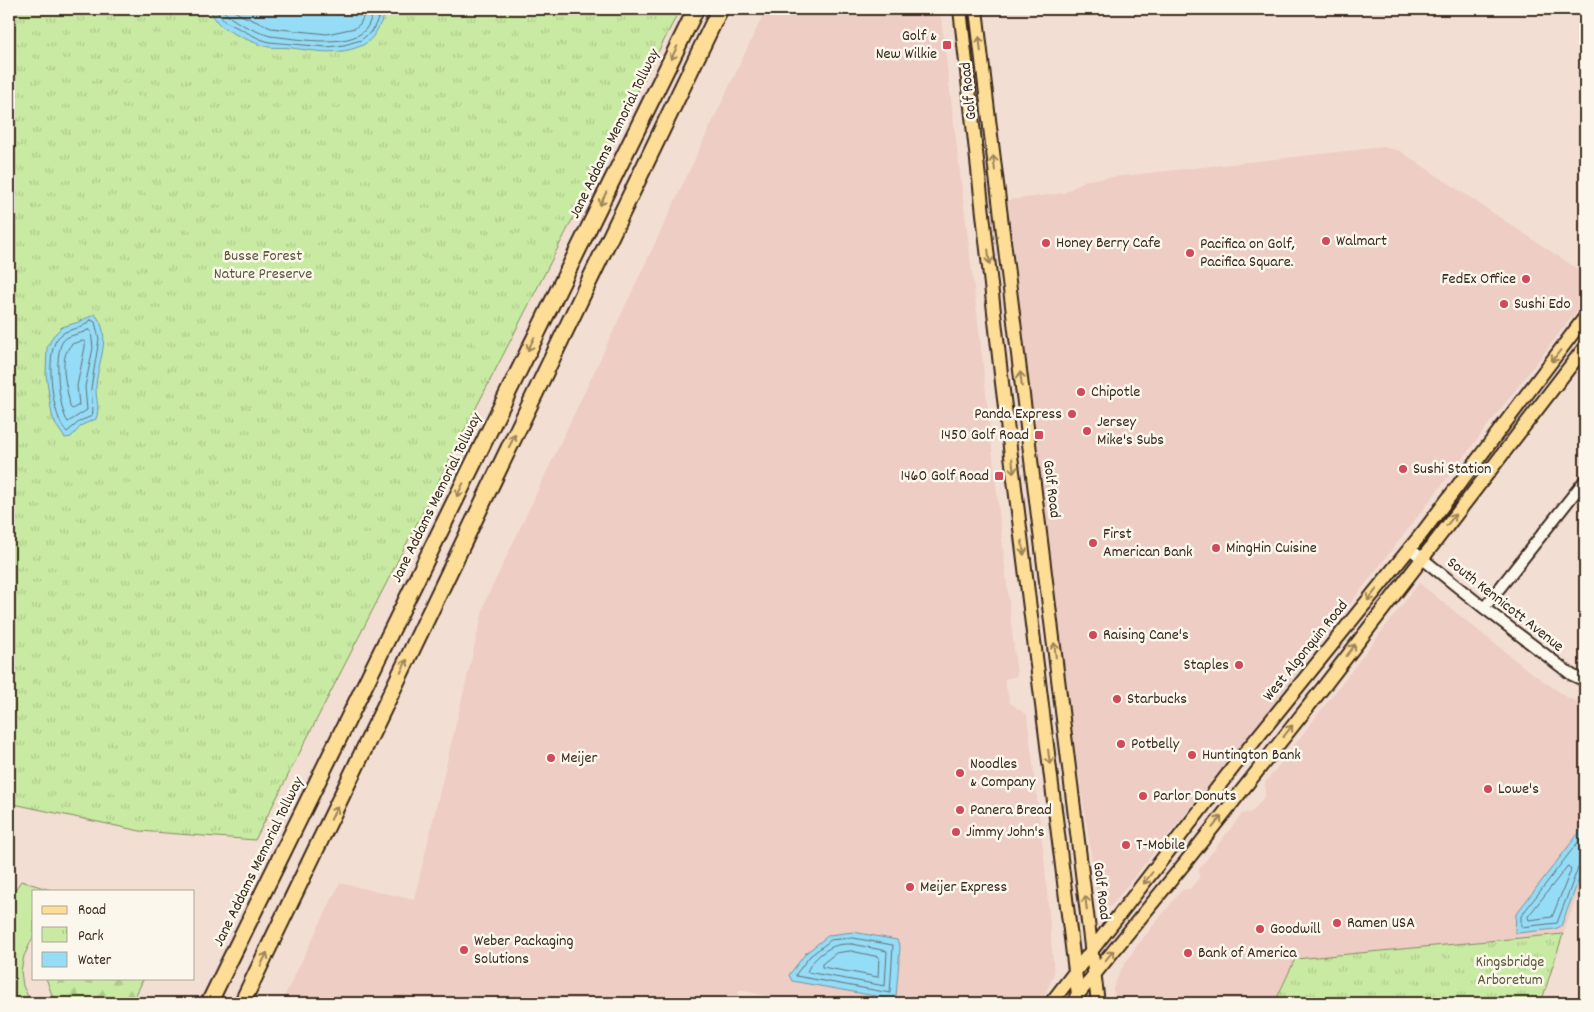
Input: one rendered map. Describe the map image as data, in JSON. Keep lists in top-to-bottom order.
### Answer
{
  "streets": {
    "highway": ["Jane Addams Memorial Tollway"],
    "main road": ["Golf Road", "West Algonquin Road"],
    "street": ["South Kennicott Avenue"]
  },
  "crossings": [
    ["Golf Road", "West Algonquin Road"],
    ["South Kennicott Avenue", "West Algonquin Road"]
  ],
  "parks": ["Busse Forest Nature Preserve", "Kingsbridge Arboretum"],
  "places": {
    "transit": ["Golf & New Wilkie", "1450 Golf Road", "1460 Golf Road"],
    "other": [
      "Walmart",
      "Honey Berry Cafe",
      "Pacifica on Golf, Pacifica Square.",
      "FedEx Office",
      "Sushi Edo",
      "Chipotle",
      "Panda Express",
      "Jersey Mike's Subs",
      "Sushi Station",
      "First American Bank",
      "MingHin Cuisine",
      "Raising Cane's",
      "Staples",
      "Starbucks",
      "Potbelly",
      "Huntington Bank",
      "Meijer",
      "Noodles & Company",
      "Lowe's",
      "Parlor Donuts",
      "Panera Bread",
      "Jimmy John's",
      "T-Mobile",
      "Meijer Express",
      "Ramen USA",
      "Goodwill",
      "Weber Packaging Solutions",
      "Bank of America"
    ]
  },
  "legend": ["Road", "Park", "Water"]
}
